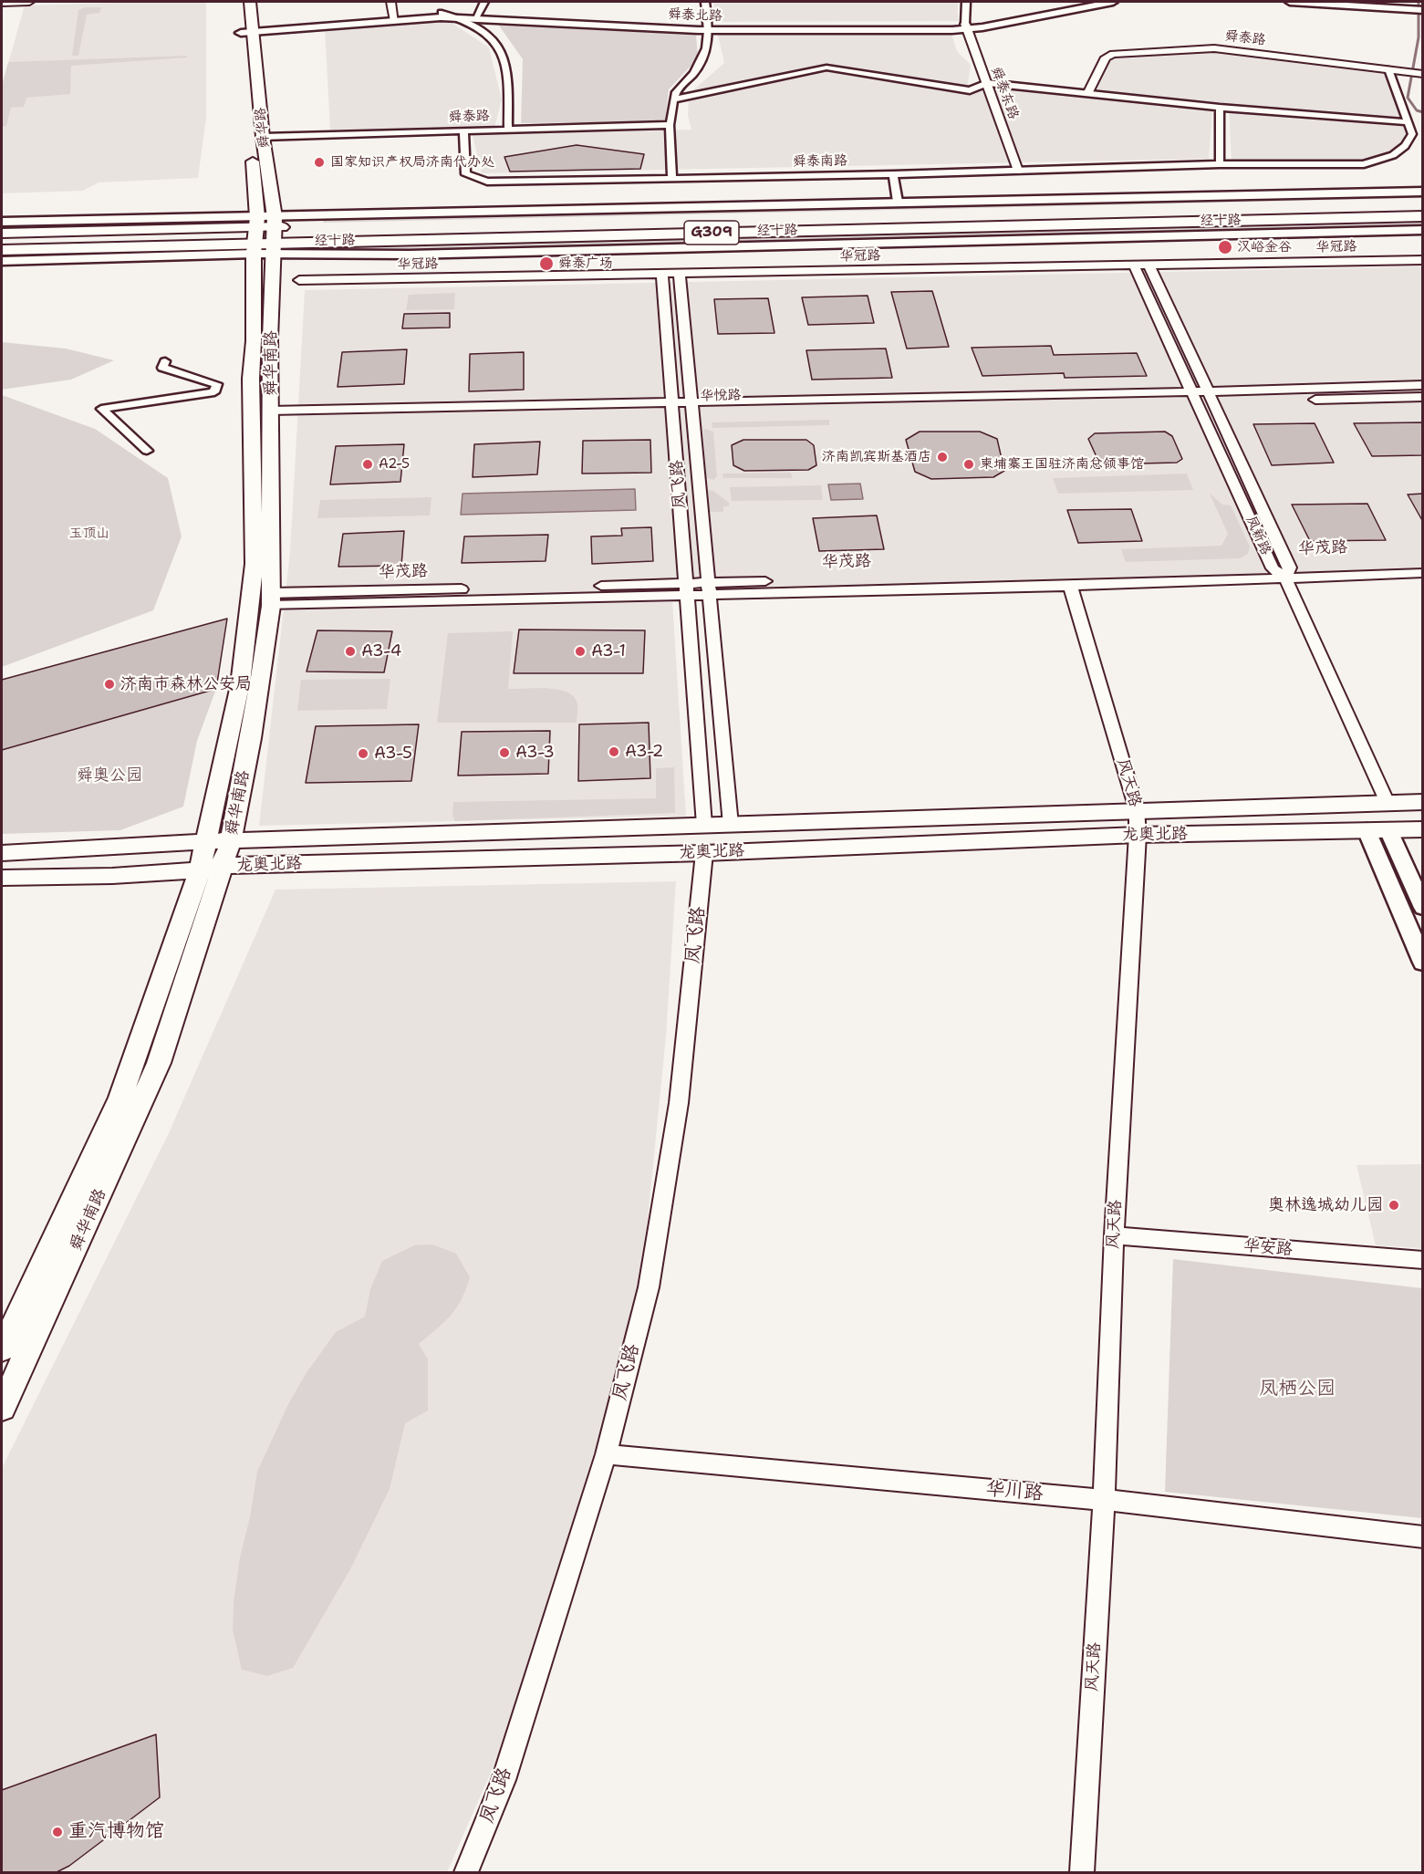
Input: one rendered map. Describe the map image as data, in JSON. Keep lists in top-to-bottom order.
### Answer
{
  "streets": {
    "main road": [
      "舜泰北路",
      "舜华路",
      "经十路",
      "G309",
      "舜华南路",
      "龙奥北路"
    ],
    "street": [
      "舜泰路",
      "舜泰东路",
      "舜泰南路",
      "华冠路",
      "华悦路",
      "凤飞路",
      "凤新路",
      "华茂路",
      "风天路",
      "华安路",
      "华川路"
    ]
  },
  "crossings": [
    ["舜泰北路", "舜泰东路"],
    ["舜泰北路", "舜华路"],
    ["舜泰路", "舜华路"],
    ["舜泰路", "舜泰南路"],
    ["舜泰东路", "舜泰南路"],
    ["舜华路", "经十路"],
    ["舜华路", "舜华南路"],
    ["经十路", "舜华南路"],
    ["华冠路", "凤飞路"],
    ["华冠路", "凤新路"],
    ["舜华南路", "华悦路"],
    ["舜华南路", "华茂路"],
    ["舜华南路", "龙奥北路"],
    ["华悦路", "凤飞路"],
    ["华悦路", "凤新路"],
    ["凤飞路", "华茂路"],
    ["凤飞路", "龙奥北路"],
    ["凤飞路", "华川路"],
    ["凤新路", "华茂路"],
    ["华茂路", "风天路"],
    ["风天路", "龙奥北路"],
    ["风天路", "华安路"],
    ["风天路", "华川路"]
  ],
  "parks": ["玉顶山", "舜奥公园", "凤栖公园"],
  "places": [
    "国家知识产权局济南代办处",
    "汉峪金谷",
    "舜泰广场",
    "济南凯宾斯基酒店",
    "A2-5",
    "柬埔寨王国驻济南总领事馆",
    "A3-4",
    "A3-1",
    "济南市森林公安局",
    "A3-2",
    "A3-3",
    "A3-5",
    "奥林逸城幼儿园",
    "重汽博物馆"
  ]
}
